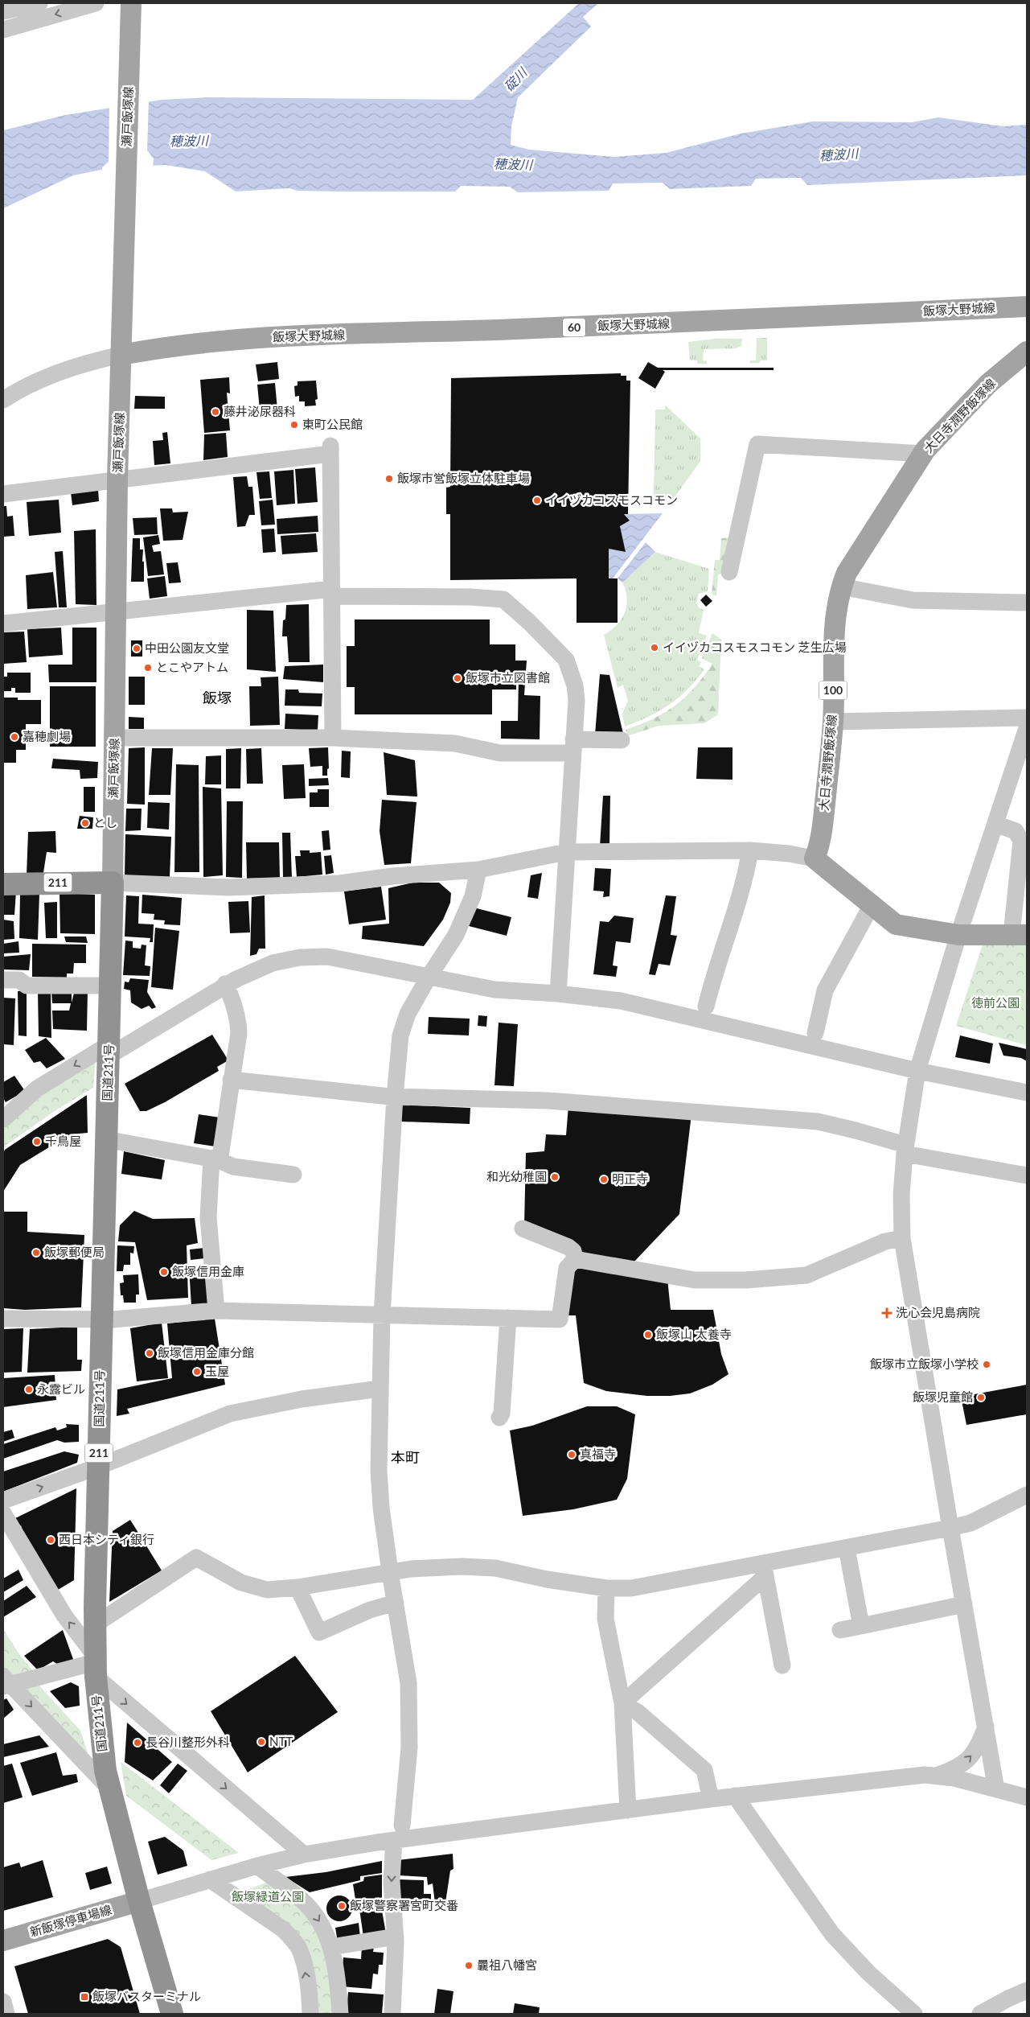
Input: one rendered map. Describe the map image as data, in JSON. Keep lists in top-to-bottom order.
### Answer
{
  "streets": {
    "highway": ["211", "国道211号"],
    "main road": [
      "瀬戸飯塚線",
      "飯塚大野城線",
      "60",
      "大日寺潤野飯塚線",
      "100",
      "新飯塚停車場線"
    ]
  },
  "crossings": [
    ["瀬戸飯塚線", "飯塚大野城線"],
    ["瀬戸飯塚線", "211"],
    ["瀬戸飯塚線", "国道211号"],
    ["211", "国道211号"],
    ["国道211号", "新飯塚停車場線"]
  ],
  "districts": ["飯塚", "本町"],
  "water": ["碇川", "穂波川"],
  "parks": ["徳前公園", "飯塚緑道公園"],
  "places": {
    "other": [
      "藤井泌尿器科",
      "東町公民館",
      "飯塚市営飯塚立体駐車場",
      "イイヅカコスモスコモン",
      "イイヅカコスモスコモン 芝生広場",
      "中田公園友文堂",
      "とこやアトム",
      "飯塚市立図書館",
      "嘉穂劇場",
      "とし",
      "千鳥屋",
      "和光幼稚園",
      "明正寺",
      "飯塚郵便局",
      "飯塚信用金庫",
      "飯塚山 太養寺",
      "飯塚信用金庫分館",
      "飯塚市立飯塚小学校",
      "玉屋",
      "永露ビル",
      "飯塚児童館",
      "真福寺",
      "西日本シティ銀行",
      "NTT",
      "長谷川整形外科",
      "飯塚警察署宮町交番",
      "曩祖八幡宮"
    ],
    "health": ["洗心会児島病院"],
    "transit": ["飯塚バスターミナル"]
  }
}
